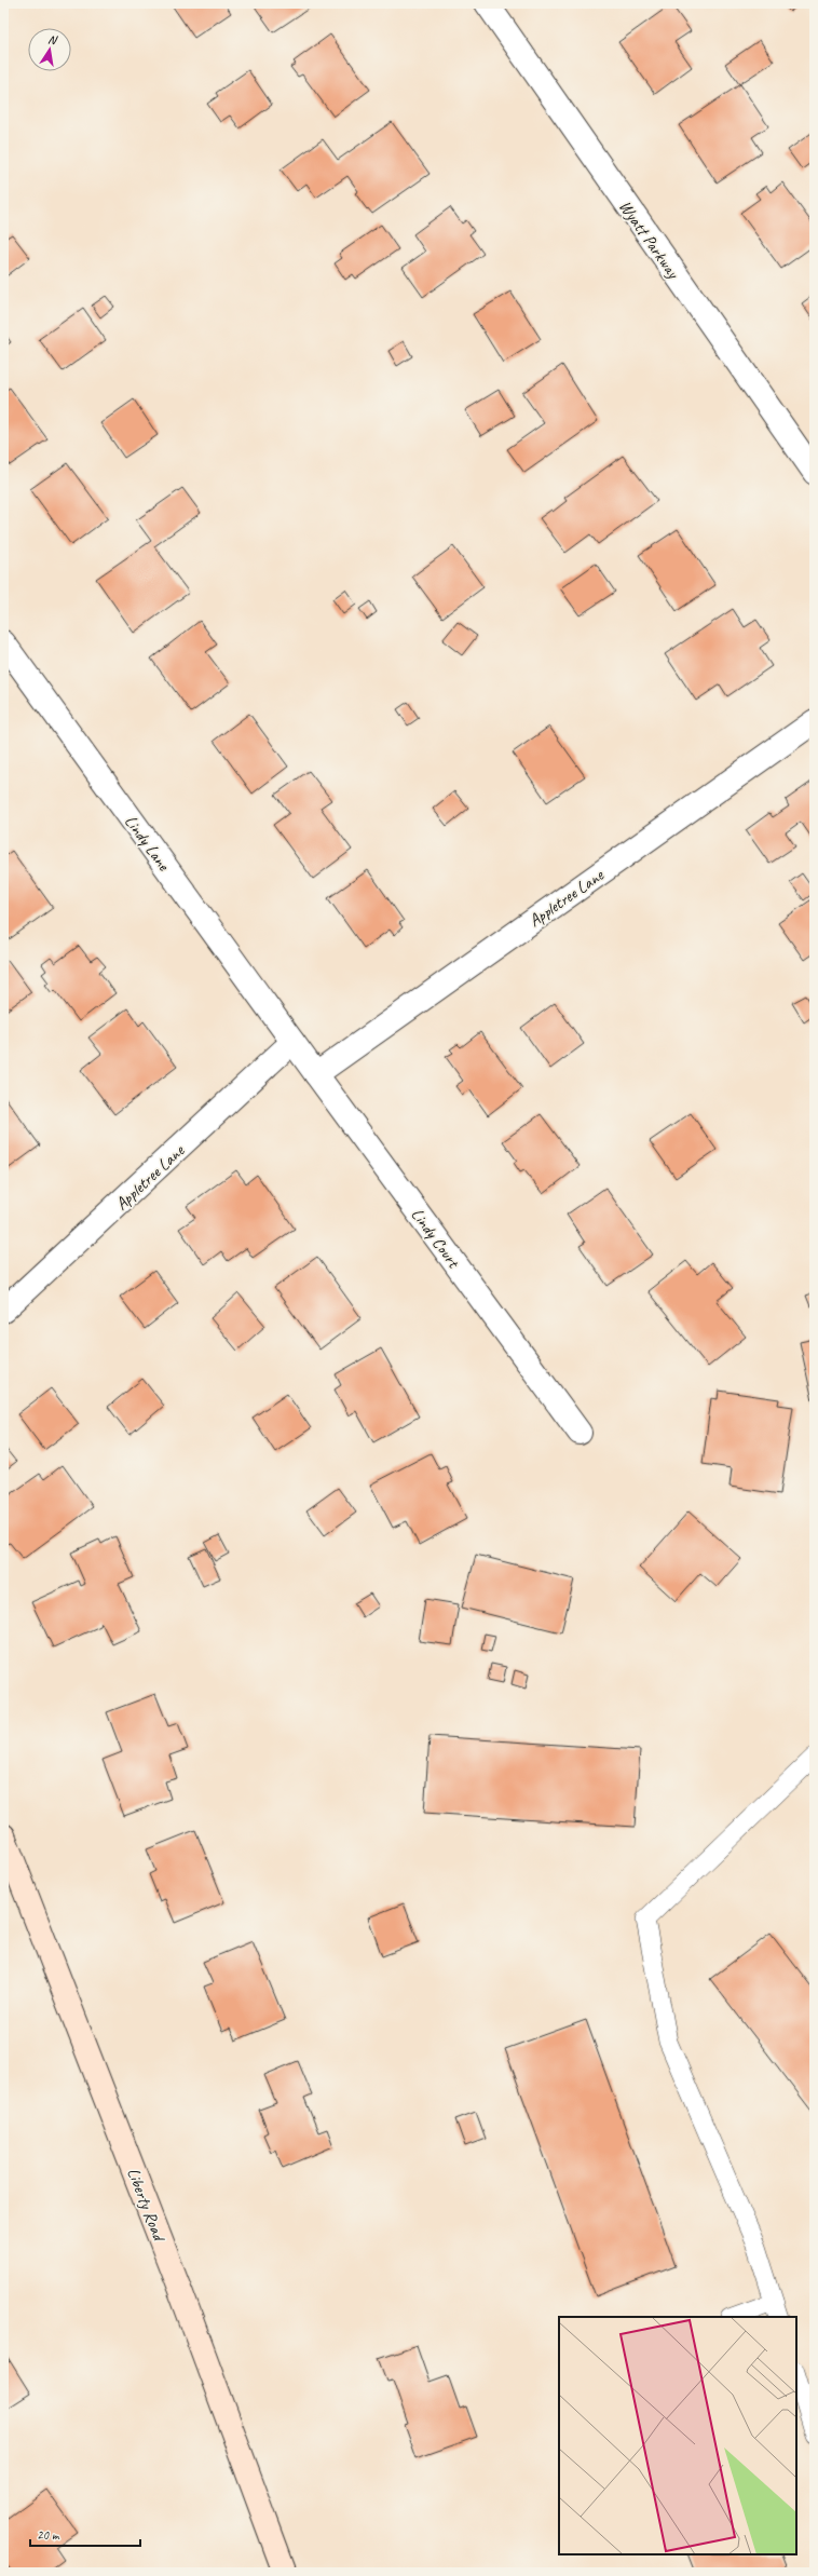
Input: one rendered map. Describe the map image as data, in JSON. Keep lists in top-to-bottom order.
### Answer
{
  "streets": {
    "main road": ["Liberty Road"],
    "street": [
      "Wyatt Parkway",
      "Lindy Lane",
      "Appletree Lane",
      "Lindy Court"
    ]
  },
  "crossings": [
    ["Lindy Lane", "Appletree Lane"],
    ["Lindy Lane", "Lindy Court"],
    ["Appletree Lane", "Lindy Court"]
  ],
  "scale_bar": "20 m",
  "north": "top"
}
